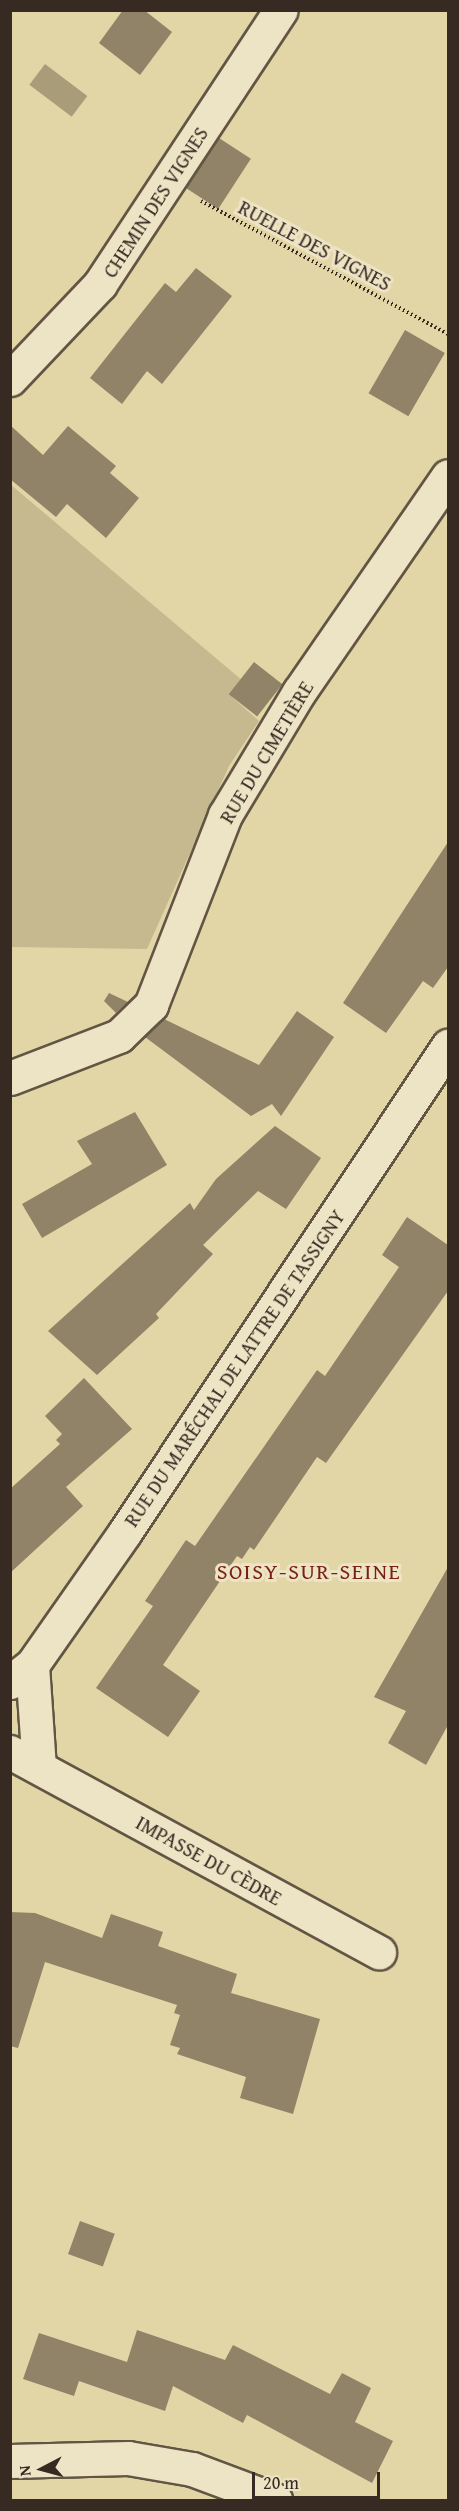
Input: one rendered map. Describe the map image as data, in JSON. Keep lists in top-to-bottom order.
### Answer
{
  "streets": {
    "street": [
      "CHEMIN DES VIGNES",
      "RUE DU CIMETIÈRE",
      "RUE DU MARÉCHAL DE LATTRE DE TASSIGNY",
      "IMPASSE DU CÈDRE"
    ],
    "path": ["RUELLE DES VIGNES"]
  },
  "crossings": [
    ["CHEMIN DES VIGNES", "RUELLE DES VIGNES"]
  ],
  "districts": ["SOISY-SUR-SEINE"],
  "scale_bar": "20 m",
  "north": "left"
}
